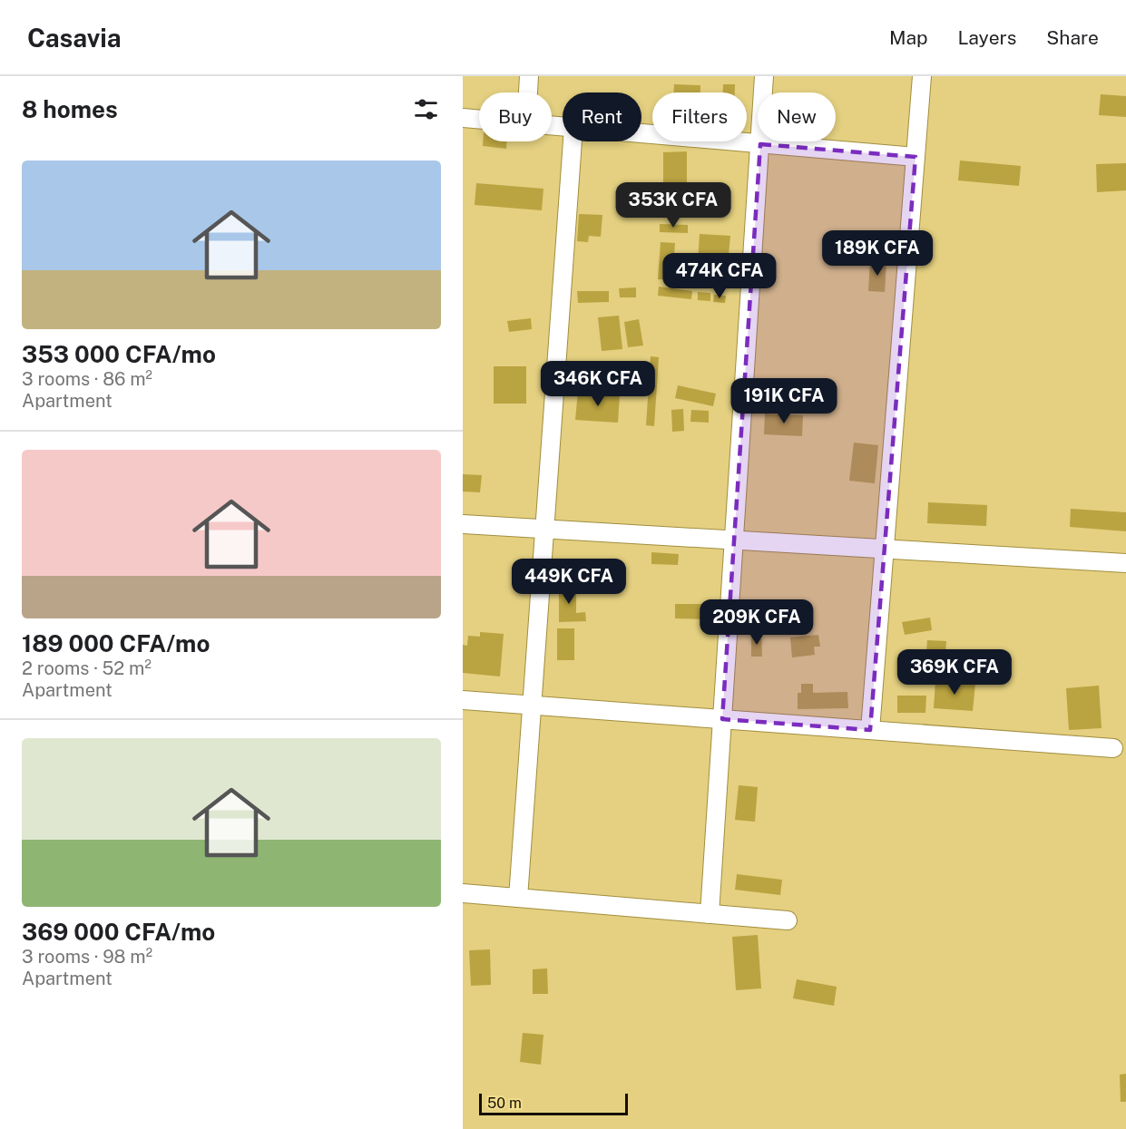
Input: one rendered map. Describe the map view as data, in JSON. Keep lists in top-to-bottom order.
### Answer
{
  "scale_bar": "50 m",
  "page": {
    "header": "Casavia",
    "nav": ["Map", "Layers", "Share"],
    "heading": "8 homes",
    "chip": [
      "Buy",
      "Rent",
      "Filters",
      "New"
    ],
    "list": [
      {
        "name": "353 000 CFA/mo",
        "note": "3 rooms · 86 m² · Apartment"
      },
      {
        "name": "189 000 CFA/mo",
        "note": "2 rooms · 52 m² · Apartment"
      },
      {
        "name": "369 000 CFA/mo",
        "note": "3 rooms · 98 m² · Apartment"
      }
    ],
    "price": [
      "353K CFA",
      "189K CFA",
      "474K CFA",
      "346K CFA",
      "191K CFA",
      "449K CFA",
      "209K CFA",
      "369K CFA"
    ],
    "scale": "50 m"
  }
}
